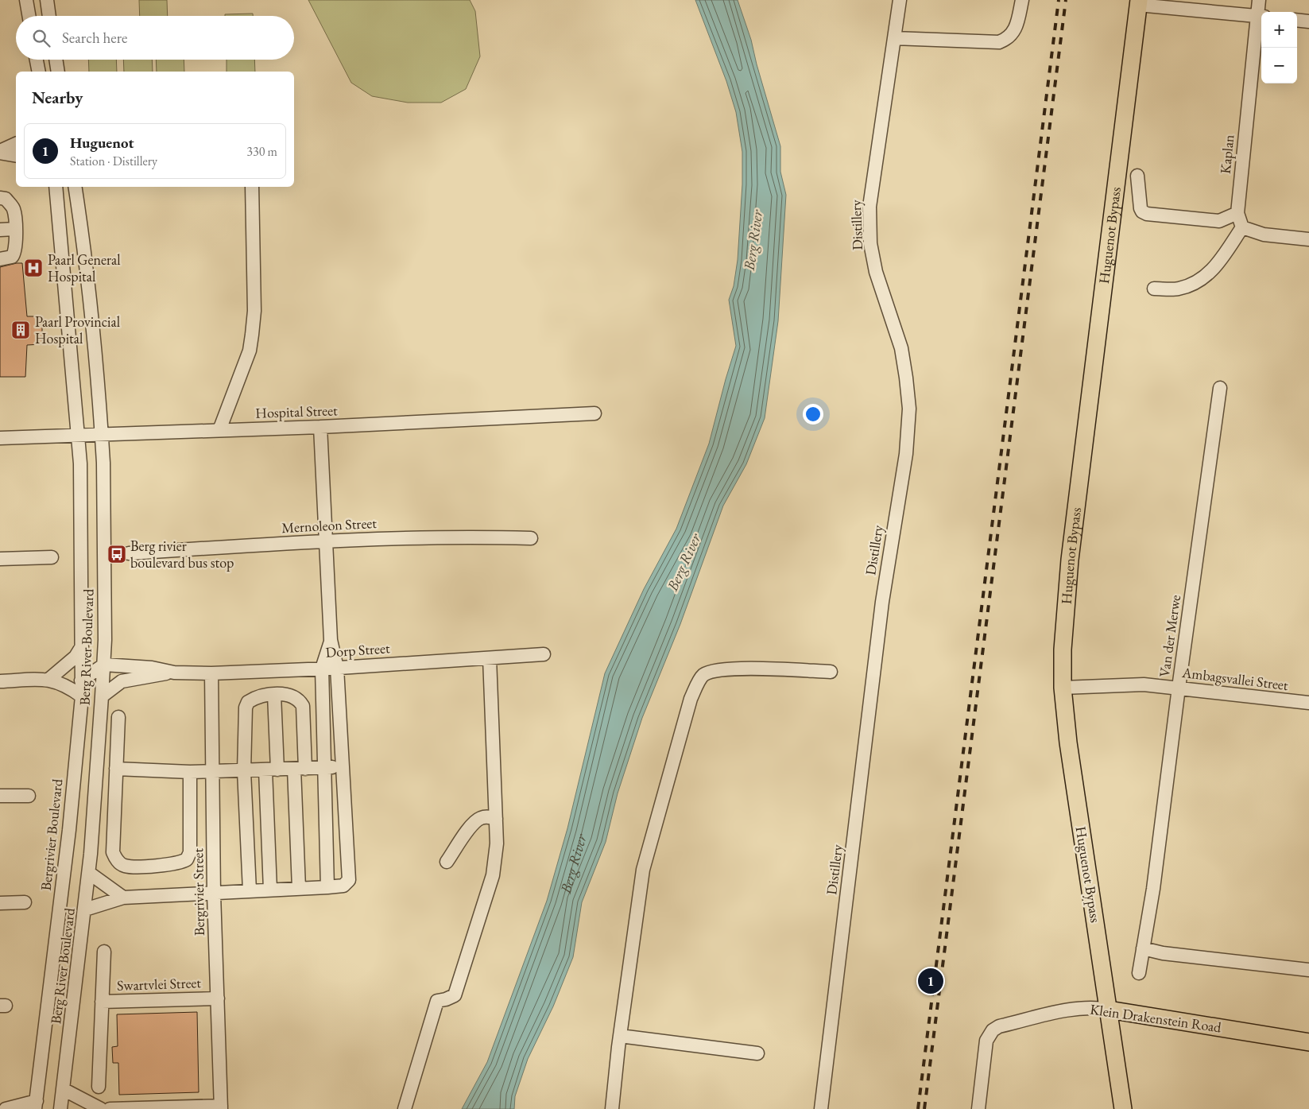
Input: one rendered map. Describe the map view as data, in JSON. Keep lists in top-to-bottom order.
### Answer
{
  "streets": {
    "main road": ["Huguenot Bypass", "Klein Drakenstein Road"],
    "street": [
      "Kaplan",
      "Distillery",
      "Hospital Street",
      "Mernoleon Street",
      "Van der Merwe",
      "Berg River Boulevard",
      "Dorp Street",
      "Ambagsvallei Street",
      "Bergrivier Boulevard",
      "Bergrivier Street",
      "Swartvlei Street"
    ]
  },
  "crossings": [
    ["Huguenot Bypass", "Ambagsvallei Street"],
    ["Huguenot Bypass", "Klein Drakenstein Road"],
    ["Hospital Street", "Berg River Boulevard"],
    ["Hospital Street", "Bergrivier Boulevard"],
    ["Van der Merwe", "Ambagsvallei Street"],
    ["Berg River Boulevard", "Dorp Street"],
    ["Dorp Street", "Bergrivier Street"],
    ["Bergrivier Street", "Swartvlei Street"]
  ],
  "water": ["Berg River"],
  "places": {
    "hospital": ["Paarl General Hospital"],
    "building": ["Paarl Provincial Hospital"],
    "bus stop": ["Berg rivier boulevard bus stop"]
  },
  "page": {
    "map_buttons": ["+", "−"],
    "search": "Search here",
    "heading": "Nearby",
    "list": [
      {
        "mark": "1",
        "name": "Huguenot",
        "note": "Station · Distillery",
        "value": "330 m"
      }
    ],
    "pins": "1"
  }
}
